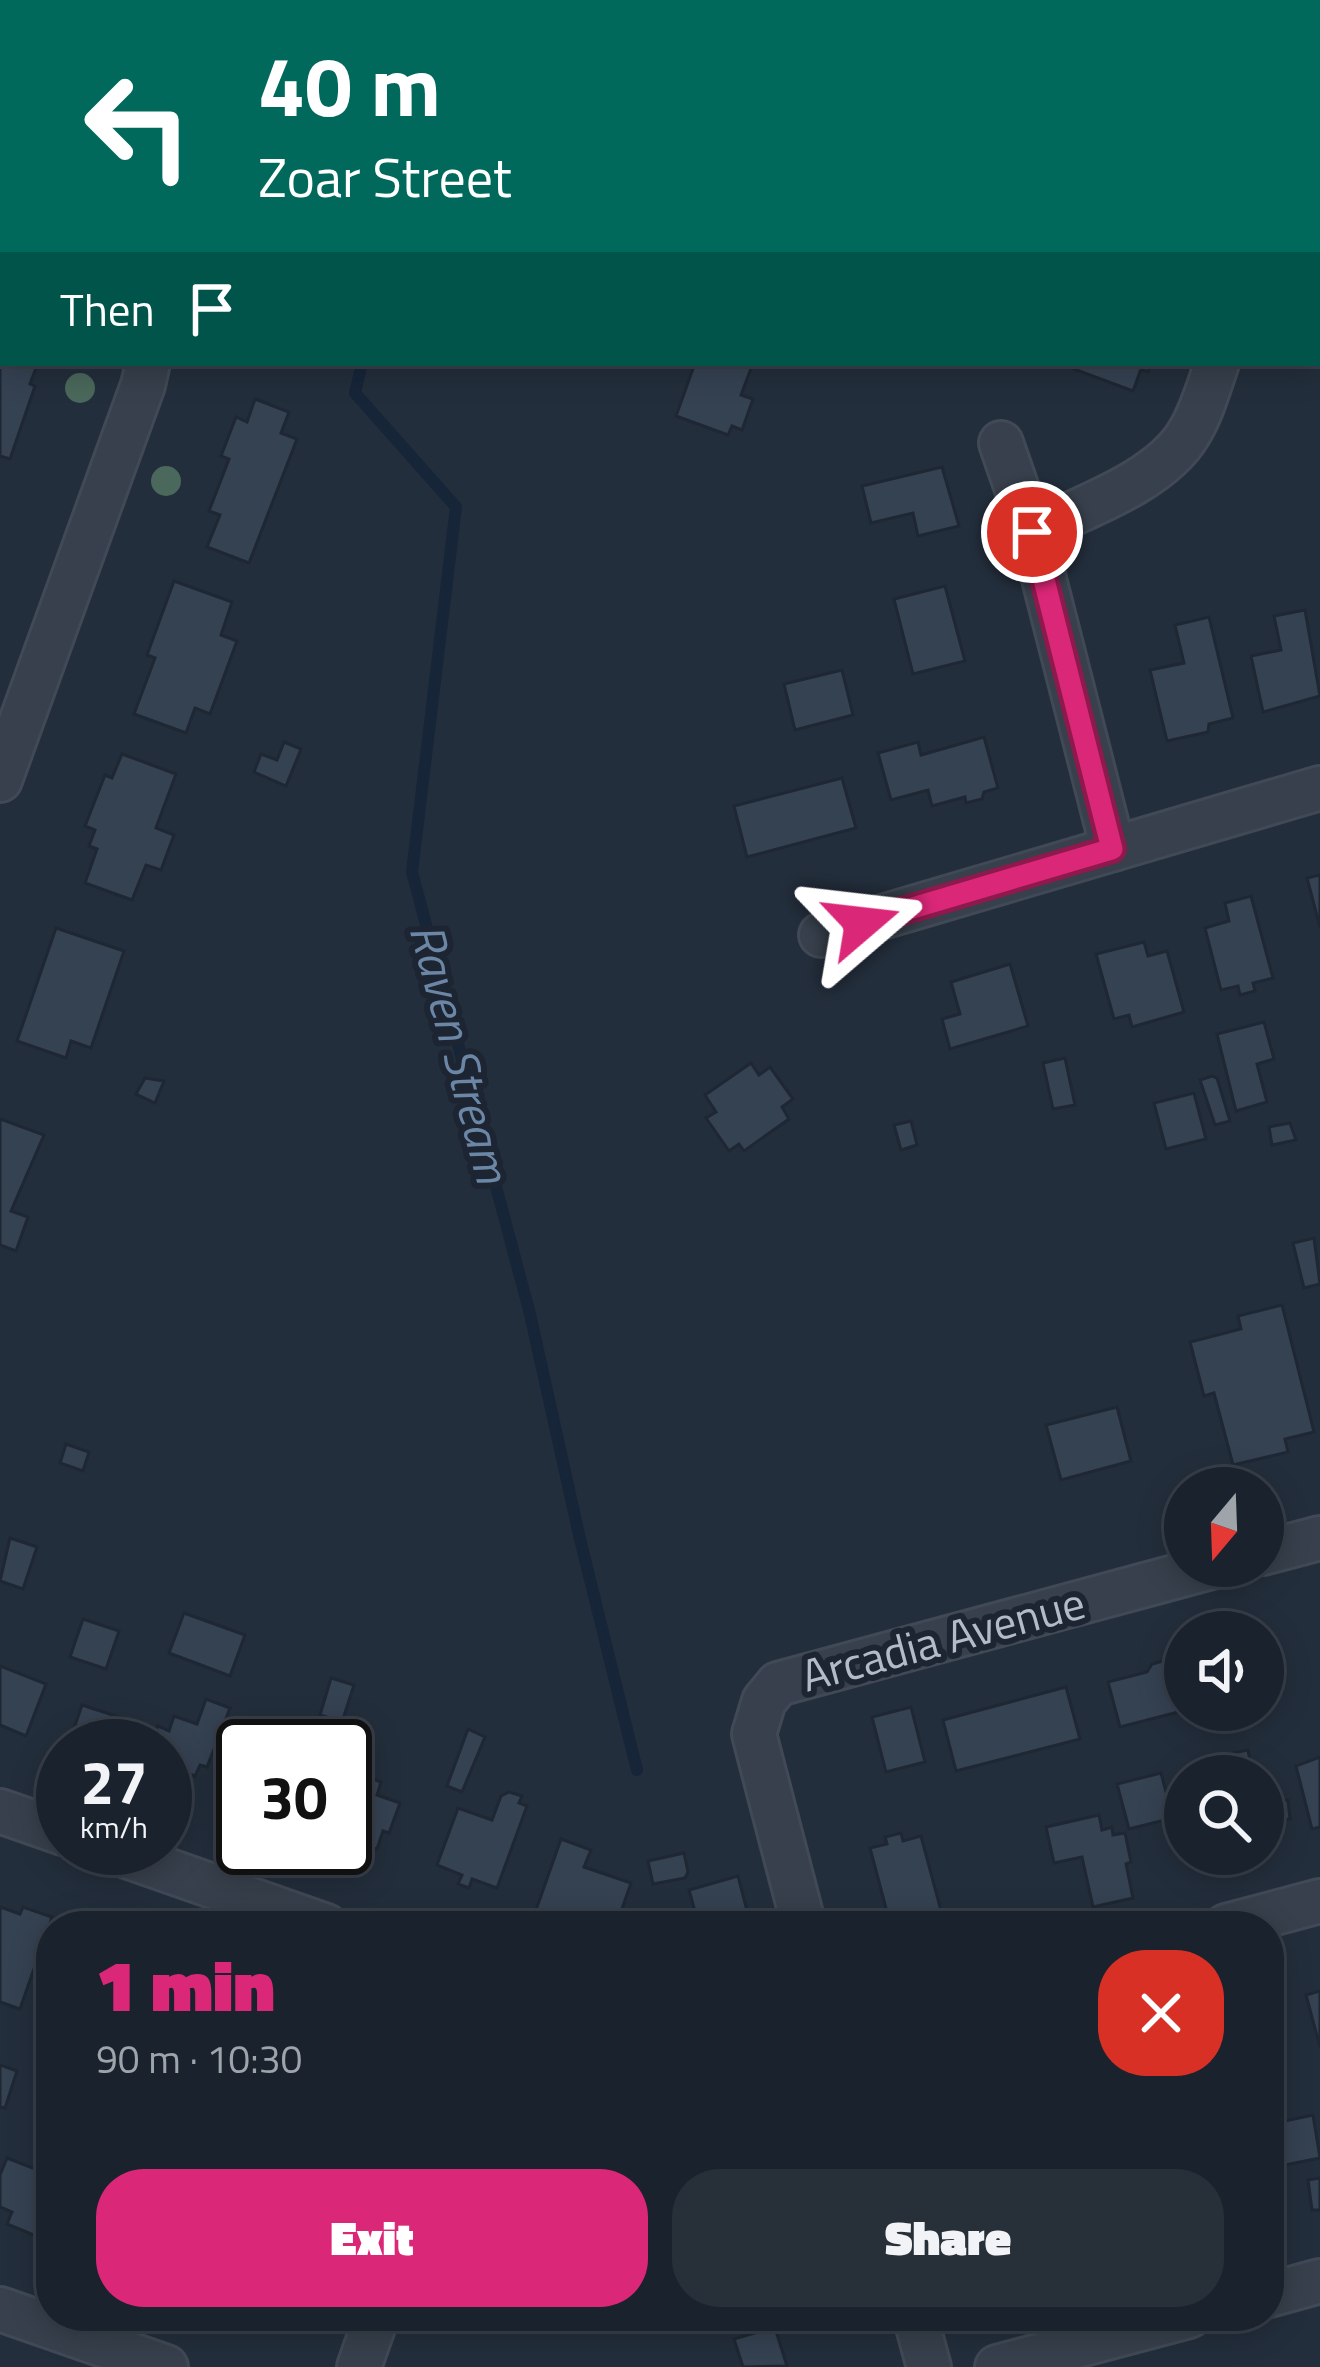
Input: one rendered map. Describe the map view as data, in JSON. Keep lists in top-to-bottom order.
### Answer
{
  "streets": {
    "street": ["Arcadia Avenue"]
  },
  "water": ["Raven Stream"],
  "north": "bottom",
  "page": {
    "turn": ["40 m", "Zoar Street"],
    "then": "Then",
    "speed": "27 km/h",
    "limit": "30",
    "heading": ["1 min", "90 m · 10:30"],
    "buttons": ["Exit", "Share"]
  }
}
